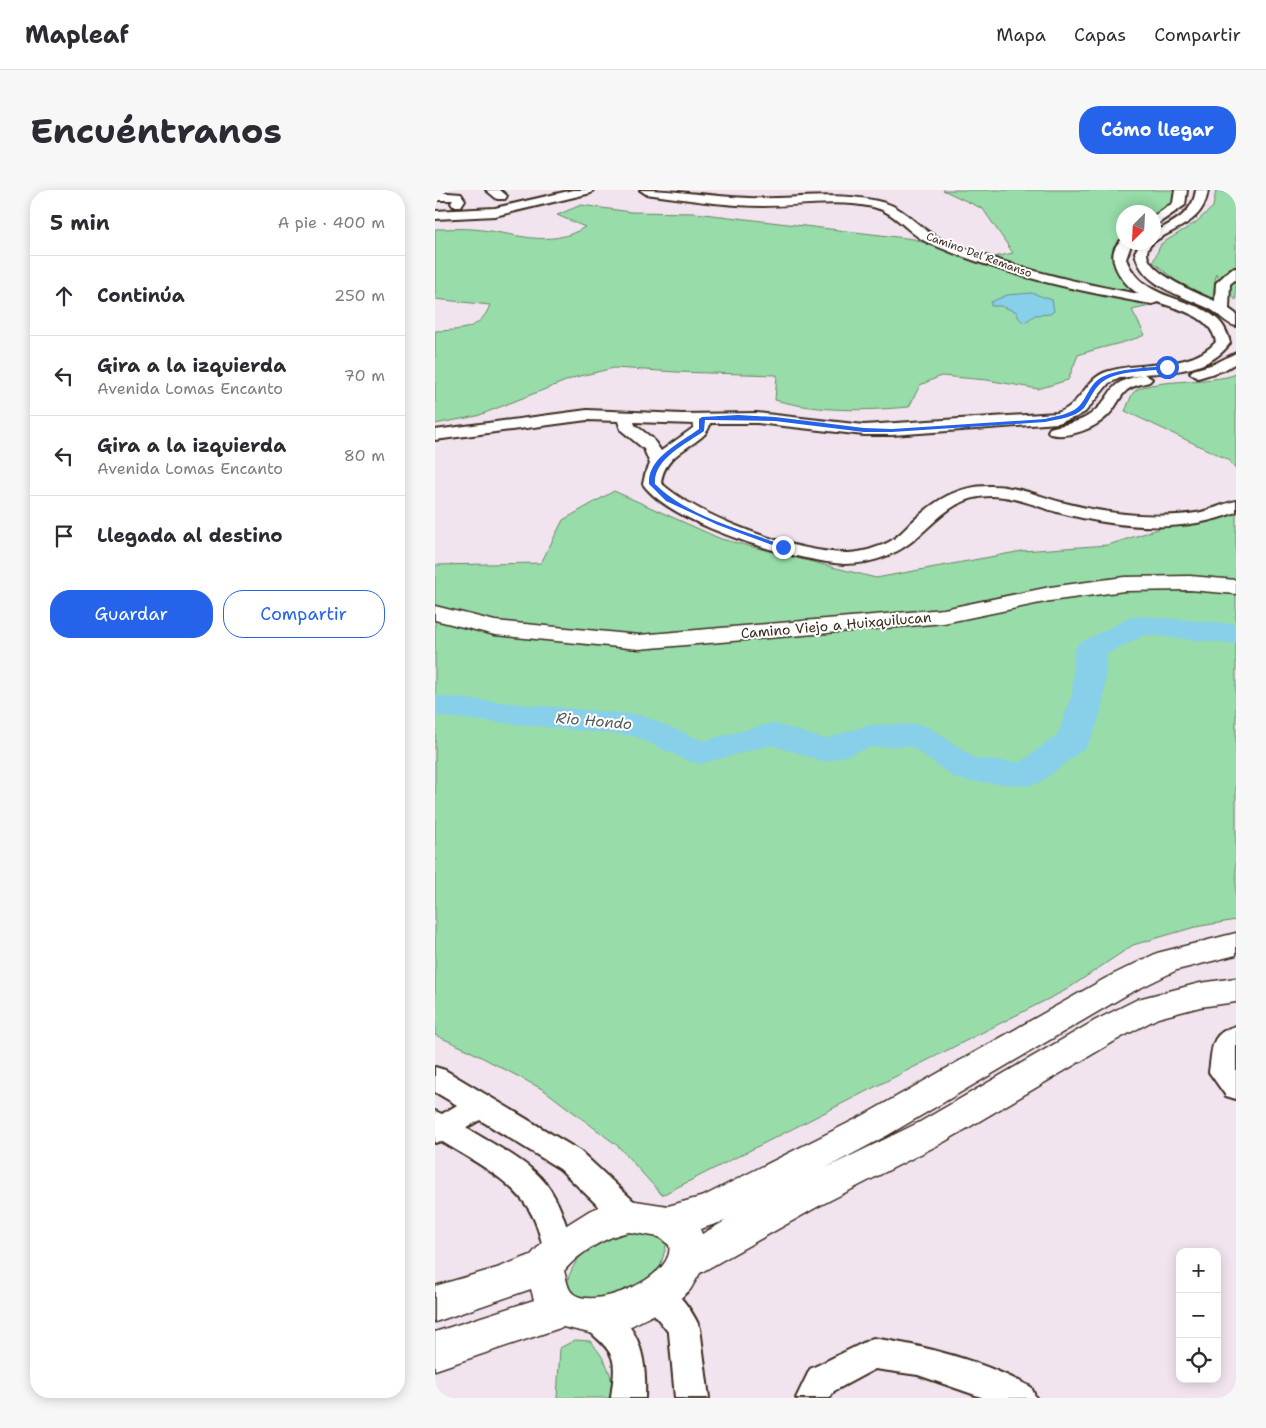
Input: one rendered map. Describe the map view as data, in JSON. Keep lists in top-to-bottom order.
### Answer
{
  "streets": {
    "main road": ["Camino Viejo a Huixquilucan"],
    "street": ["Camino Del Remanso"]
  },
  "water": ["Rio Hondo"],
  "north": "bottom left",
  "page": {
    "header": "Mapleaf",
    "nav": ["Mapa", "Capas", "Compartir"],
    "buttons": [
      "Cómo llegar",
      ["Guardar", "Compartir"]
    ],
    "title": "Encuéntranos",
    "heading": ["5 min", "A pie · 400 m"],
    "list": [
      ["Continúa", "250 m"],
      ["Gira a la izquierda", "Avenida Lomas Encanto", "70 m"],
      ["Gira a la izquierda", "Avenida Lomas Encanto", "80 m"],
      "Llegada al destino"
    ],
    "map_buttons": ["+", "−"]
  }
}
